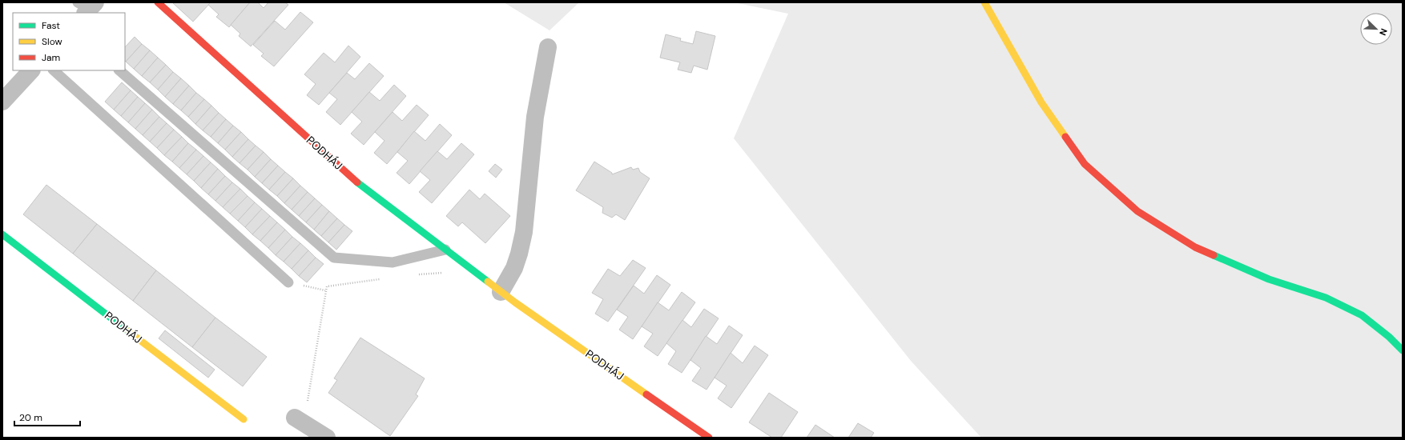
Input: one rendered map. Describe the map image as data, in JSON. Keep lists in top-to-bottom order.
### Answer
{
  "streets": {
    "street": ["PODHÁJ"]
  },
  "legend": ["Fast", "Slow", "Jam"],
  "scale_bar": "20 m",
  "north": "bottom right"
}
